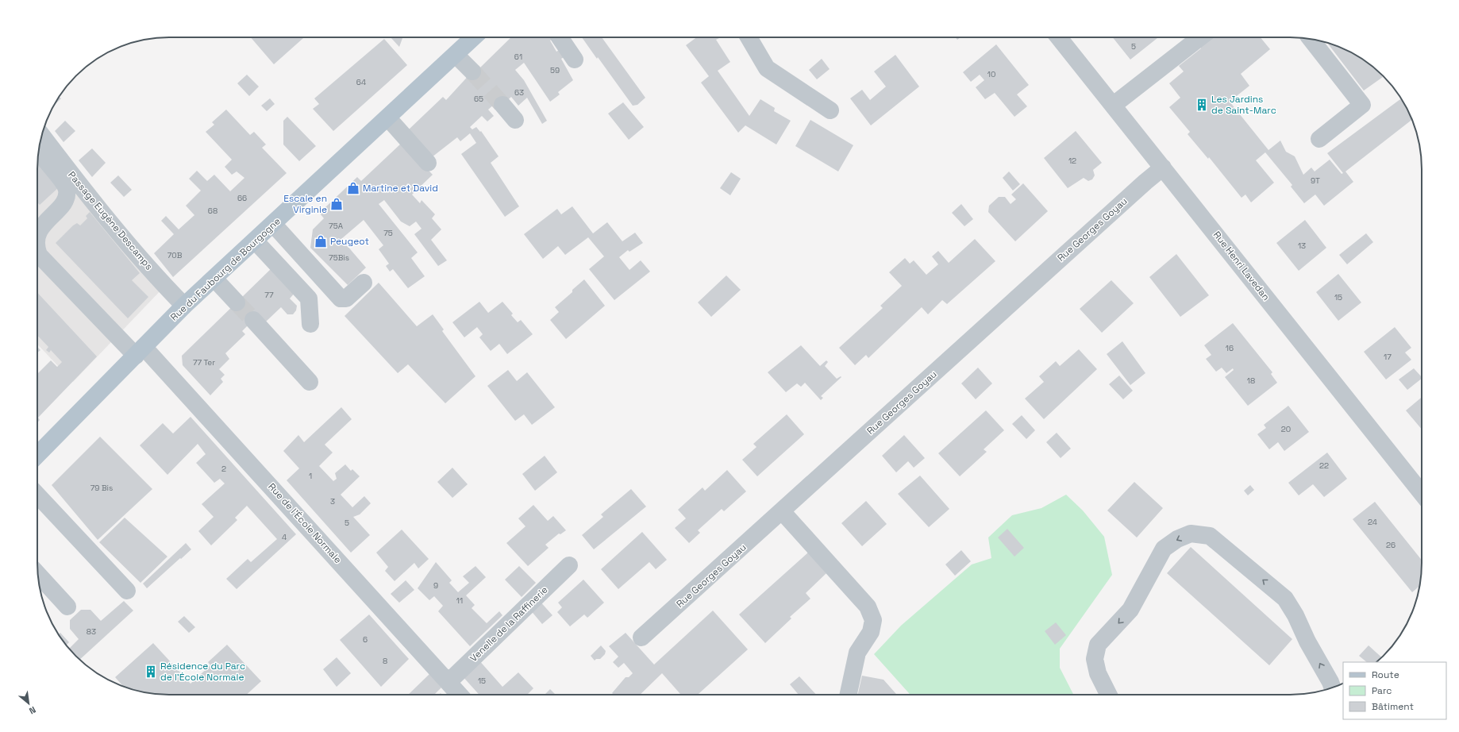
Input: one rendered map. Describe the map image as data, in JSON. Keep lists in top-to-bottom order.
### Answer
{
  "streets": {
    "main road": ["Rue du Faubourg de Bourgogne"],
    "street": [
      "Passage Eugène Descamps",
      "Rue Georges Goyau",
      "Rue Henri Lavedan",
      "Rue de l'École Normale",
      "Venelle de la Raffinerie"
    ]
  },
  "crossings": [
    ["Passage Eugène Descamps", "Rue du Faubourg de Bourgogne"],
    ["Rue Georges Goyau", "Rue Henri Lavedan"],
    ["Rue du Faubourg de Bourgogne", "Rue de l'École Normale"],
    ["Rue de l'École Normale", "Venelle de la Raffinerie"]
  ],
  "places": {
    "building": ["Les Jardins de Saint-Marc", "Résidence du Parc de l'École Normale"],
    "shop": ["Martine et David", "Escale en Virginie", "Peugeot"]
  },
  "house_numbers": [
    "5",
    "61",
    "59",
    "10",
    "64",
    "63",
    "65",
    "12",
    "9T",
    "66",
    "68",
    "75A",
    "75",
    "13",
    "70B",
    "75Bis",
    "77",
    "15",
    "16",
    "17",
    "77 Ter",
    "18",
    "20",
    "22",
    "2",
    "1",
    "79 Bis",
    "3",
    "24",
    "5",
    "4",
    "26",
    "9",
    "11",
    "83",
    "6",
    "8",
    "15"
  ],
  "legend": ["Route", "Parc", "Bâtiment"],
  "north": "bottom right"
}
